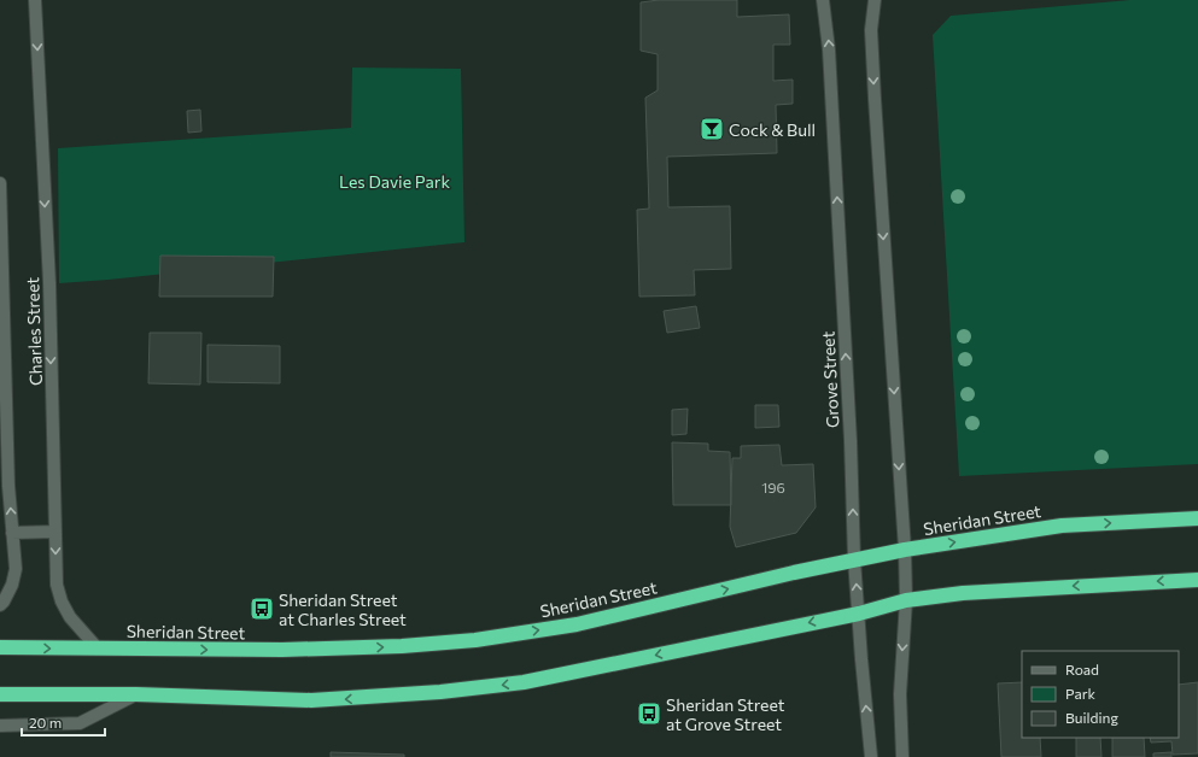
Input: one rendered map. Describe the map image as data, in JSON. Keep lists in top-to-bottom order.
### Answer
{
  "streets": {
    "highway": ["Sheridan Street"],
    "street": ["Charles Street", "Grove Street"]
  },
  "crossings": [
    ["Charles Street", "Sheridan Street"],
    ["Grove Street", "Sheridan Street"]
  ],
  "parks": ["Les Davie Park"],
  "places": {
    "bar": ["Cock & Bull"],
    "bus stop": ["Sheridan Street at Charles Street", "Sheridan Street at Grove Street"]
  },
  "house_numbers": ["196"],
  "legend": ["Road", "Park", "Building"],
  "scale_bar": "20 m"
}
